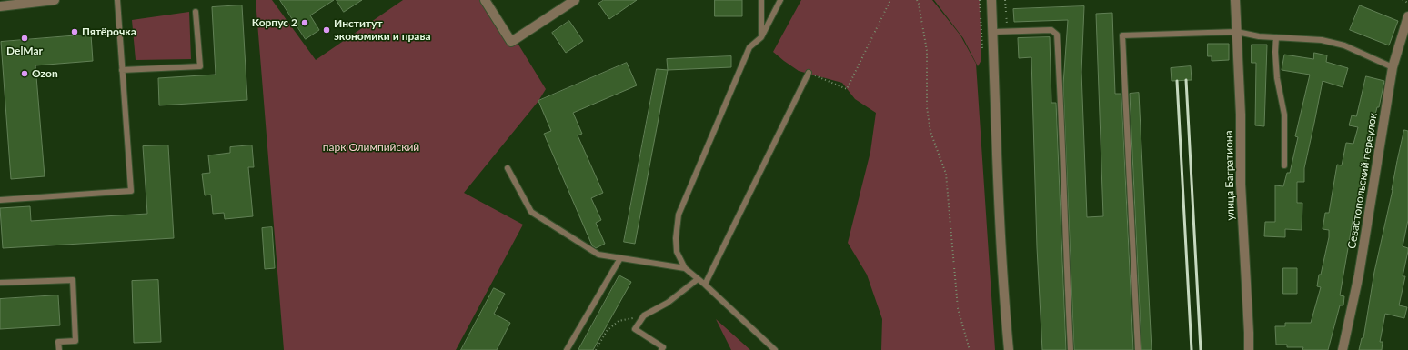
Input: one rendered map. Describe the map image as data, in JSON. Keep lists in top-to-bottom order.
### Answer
{
  "streets": {
    "street": ["улица Багратиона", "Севастопольский переулок"]
  },
  "parks": ["парк Олимпийский"],
  "places": [
    "Корпус 2",
    "Институт экономики и права",
    "Пятёрочка",
    "DelMar",
    "Ozon"
  ]
}
